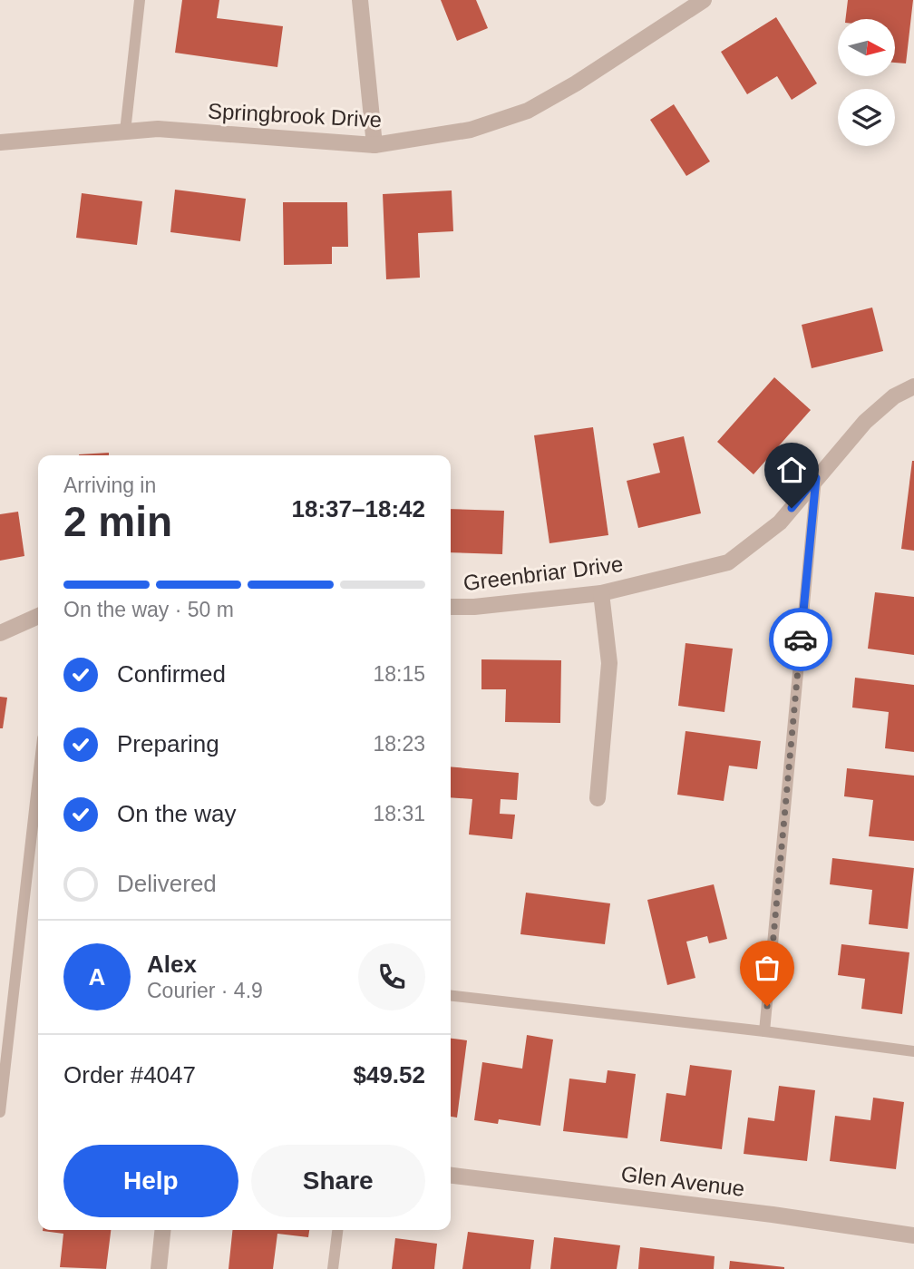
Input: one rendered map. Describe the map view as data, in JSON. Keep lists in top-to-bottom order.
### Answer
{
  "streets": {
    "street": ["Springbrook Drive", "Greenbriar Drive", "Glen Avenue"]
  },
  "north": "right",
  "page": {
    "heading": ["2 min", "Arriving in", "18:37–18:42"],
    "panel": [
      "Alex",
      "Courier · 4.9",
      "Order #4047",
      "$49.52"
    ],
    "bar": "On the way · 50 m",
    "list": [
      ["Confirmed", "18:15"],
      ["Preparing", "18:23"],
      ["On the way", "18:31"],
      "Delivered"
    ],
    "round": "A",
    "buttons": ["Help", "Share"]
  }
}
